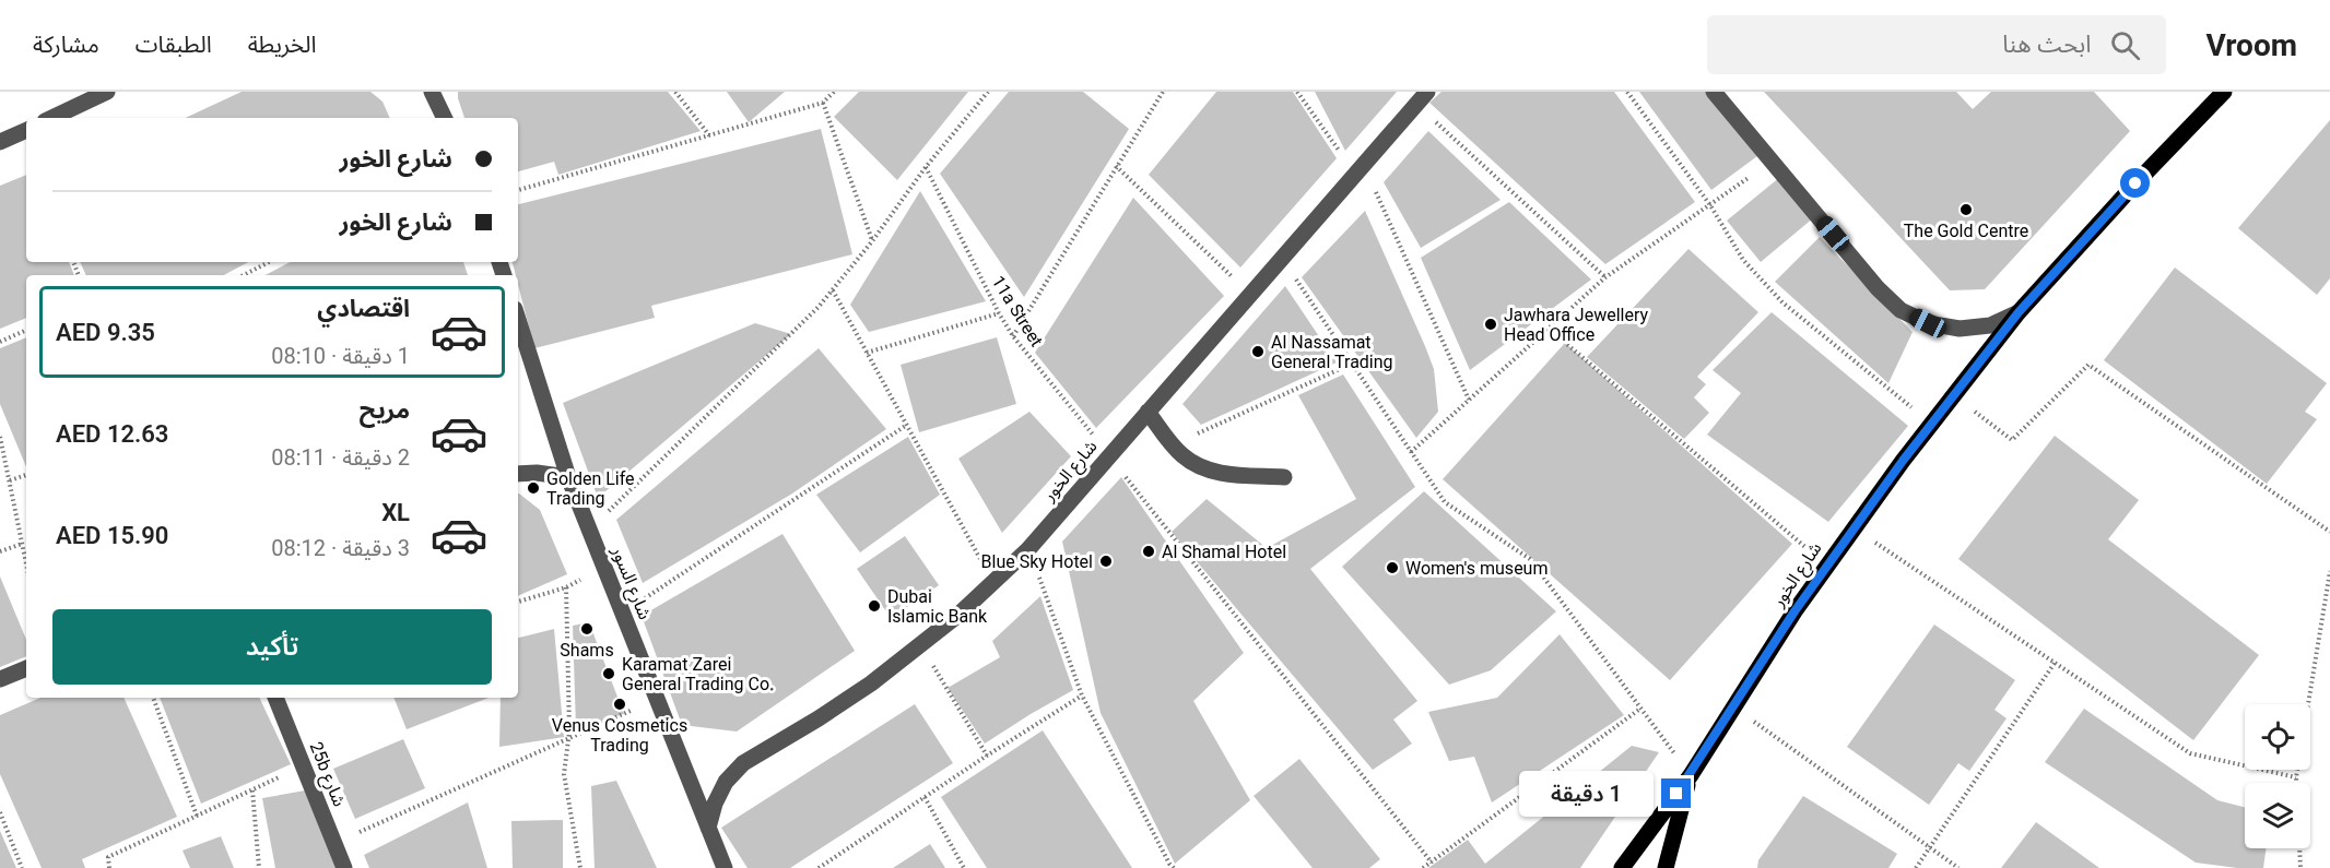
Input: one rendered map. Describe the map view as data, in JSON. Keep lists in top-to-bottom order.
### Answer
{
  "streets": {
    "main road": ["شارع الخور"],
    "street": ["شارع السور", "25b شارع"],
    "path": ["11a Street"]
  },
  "crossings": [
    ["11a Street", "شارع الخور"],
    ["شارع الخور", "شارع السور"]
  ],
  "places": [
    "The Gold Centre",
    "Jawhara Jewellery Head Office",
    "Al Nassamat General Trading",
    "Golden Life Trading",
    "Al Shamal Hotel",
    "Blue Sky Hotel",
    "Women's museum",
    "Dubai Islamic Bank",
    "Shams",
    "Karamat Zarei General Trading Co.",
    "Venus Cosmetics Trading"
  ],
  "page": {
    "header": "Vroom",
    "search": "ابحث هنا",
    "nav": ["الخريطة", "الطبقات", "مشاركة"],
    "banner": ["شارع الخور", "شارع الخور"],
    "list": [
      {
        "name": "اقتصادي",
        "note": "1 دقيقة · 08:10",
        "value": "AED 9.35"
      },
      {
        "name": "مريح",
        "note": "2 دقيقة · 08:11",
        "value": "AED 12.63"
      },
      {
        "name": "XL",
        "note": "3 دقيقة · 08:12",
        "value": "AED 15.90"
      }
    ],
    "buttons": "تأكيد",
    "bubble": "1 دقيقة"
  }
}
